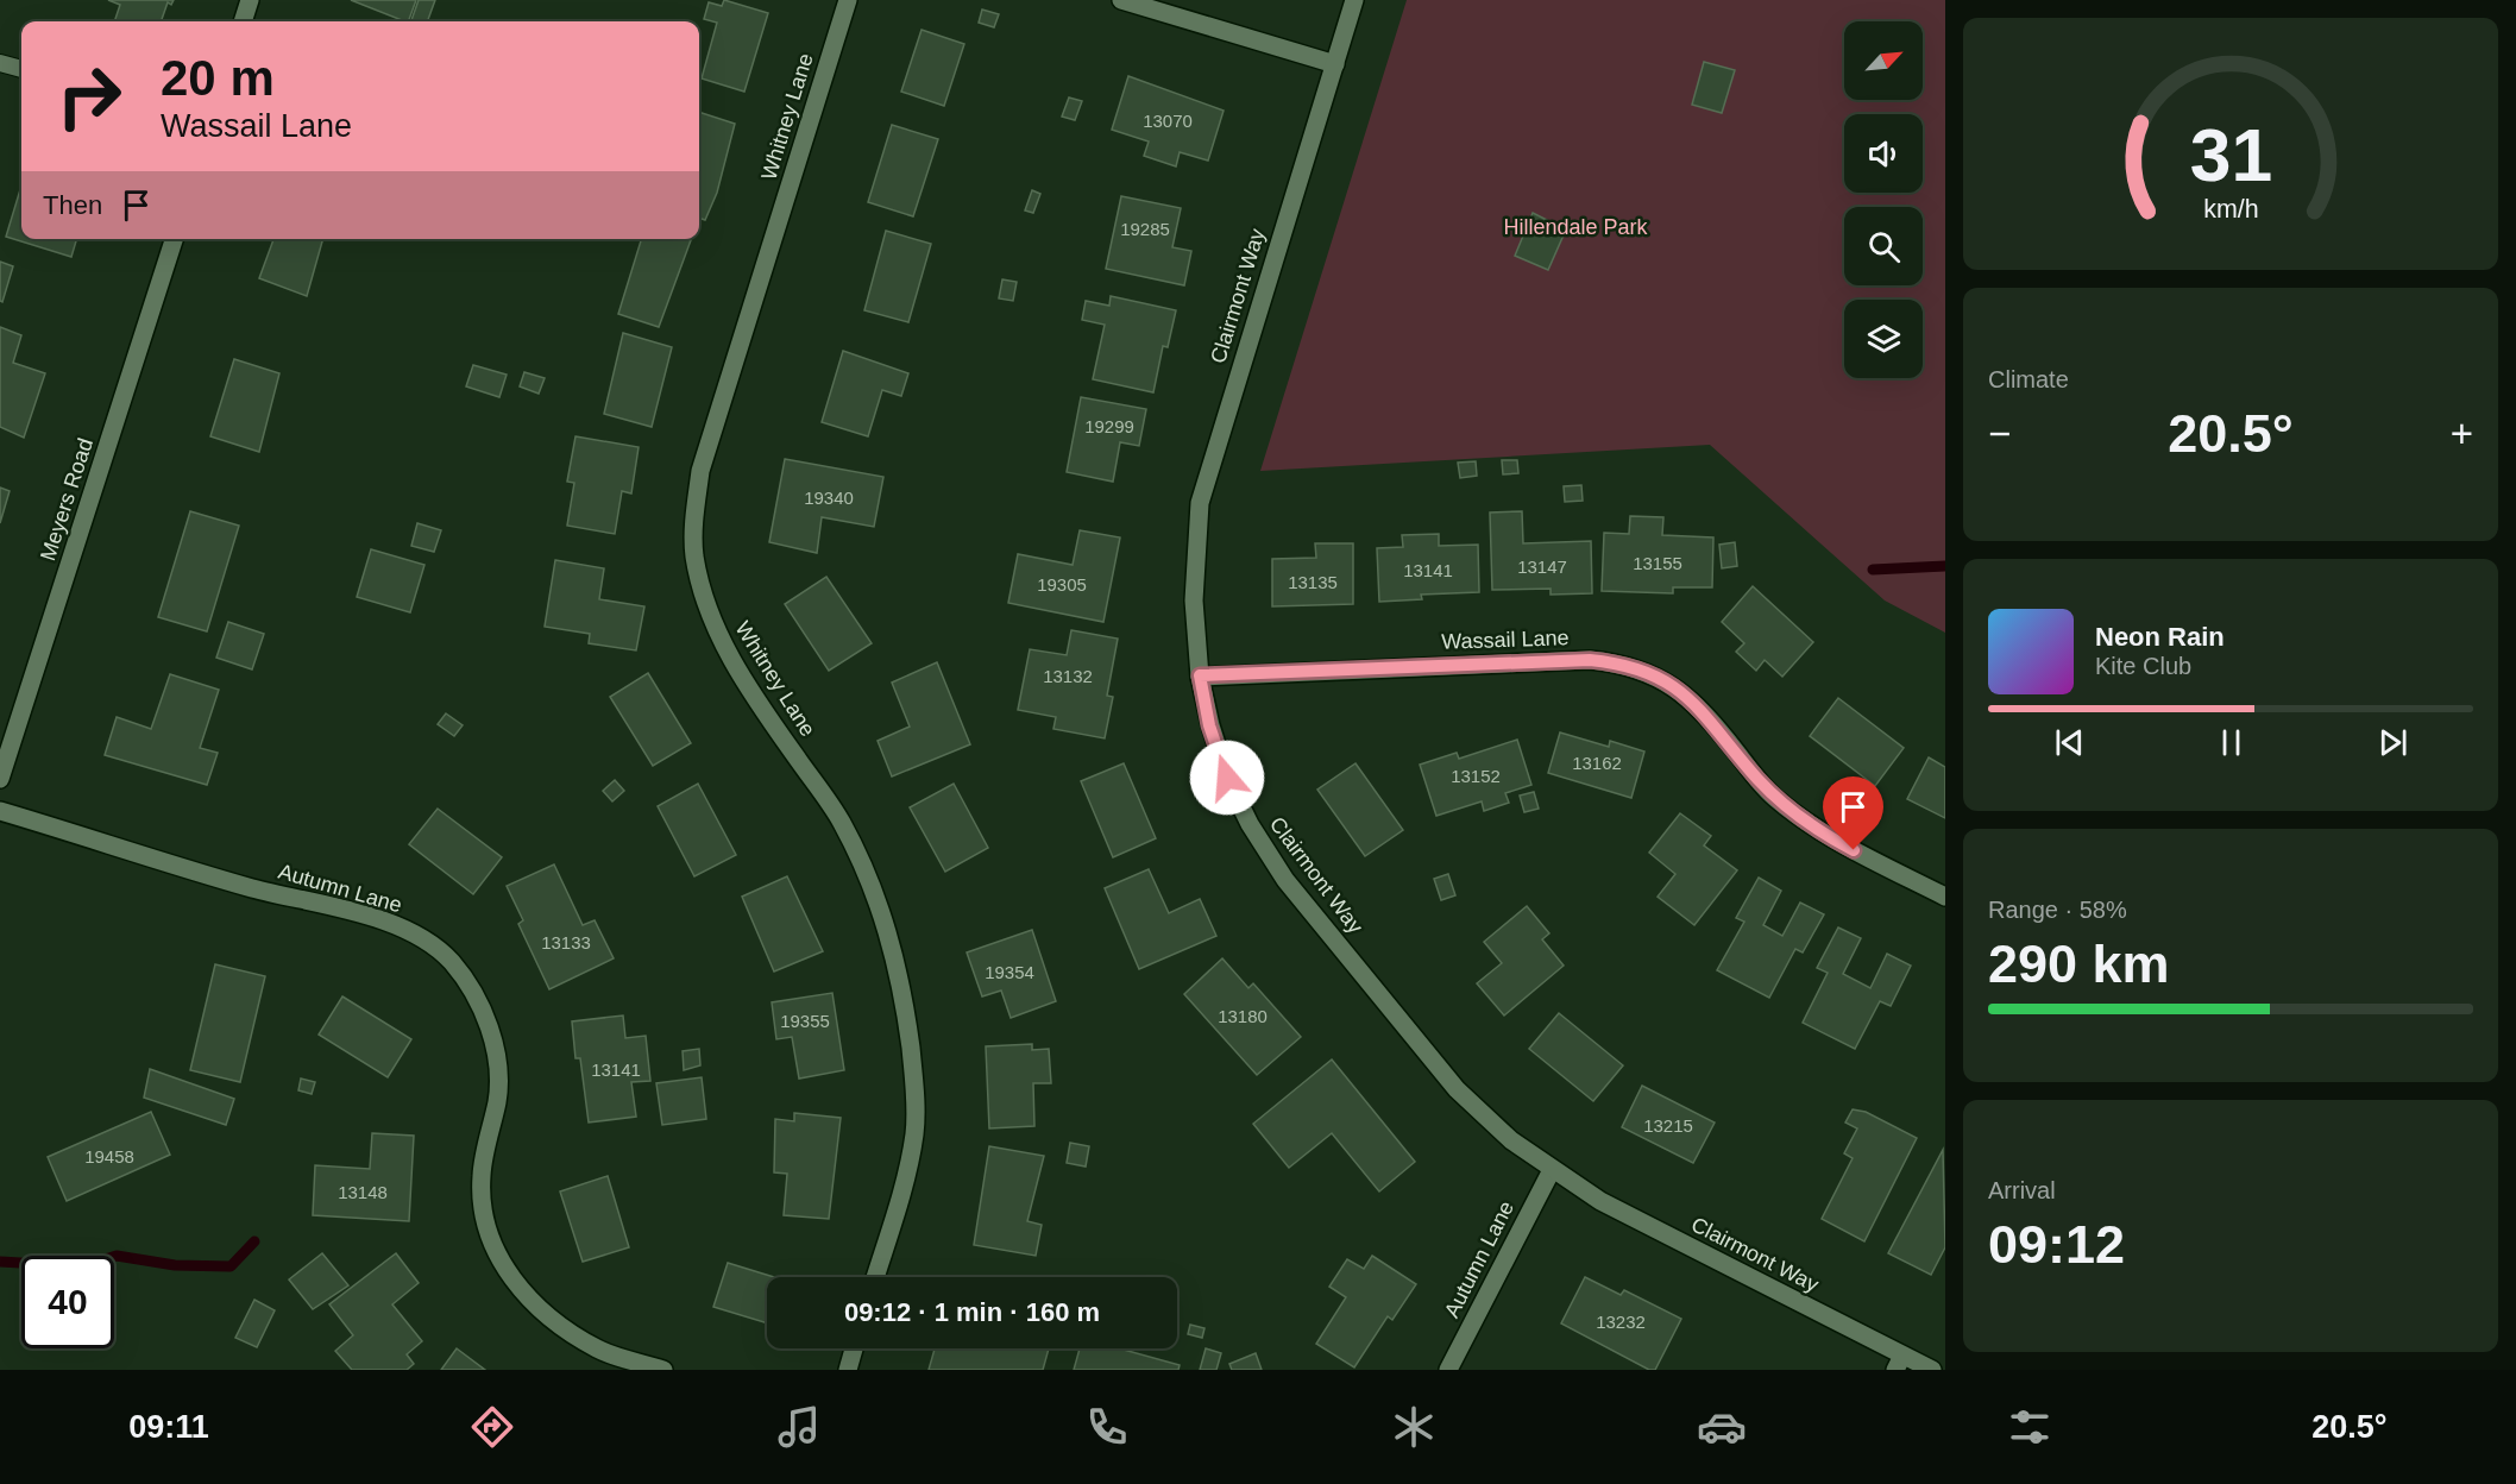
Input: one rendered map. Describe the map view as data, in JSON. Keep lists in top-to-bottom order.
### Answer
{
  "streets": {
    "street": [
      "Whitney Lane",
      "Clairmont Way",
      "Meyers Road",
      "Wassail Lane",
      "Autumn Lane"
    ]
  },
  "crossings": [
    ["Clairmont Way", "Wassail Lane"],
    ["Clairmont Way", "Autumn Lane"]
  ],
  "parks": ["Hillendale Park"],
  "house_numbers": [
    "13070",
    "19285",
    "19299",
    "19340",
    "13155",
    "13147",
    "13141",
    "13135",
    "19305",
    "13132",
    "13162",
    "13152",
    "13133",
    "19354",
    "13180",
    "19355",
    "13141",
    "13215",
    "19458",
    "13148",
    "13232"
  ],
  "north": "top right",
  "page": {
    "turn": ["20 m", "Wassail Lane"],
    "then": "Then",
    "tile": [
      "Climate",
      ["Range · 58%", "290 km"],
      ["Arrival", "09:12"]
    ],
    "heat": ["−", "20.5°", "+"],
    "song": ["Neon Rain", "Kite Club"],
    "limit": "40",
    "trip": "09:12 · 1 min · 160 m",
    "tabs": ["09:11", "20.5°"],
    "gauge": ["31", "km/h"]
  }
}
